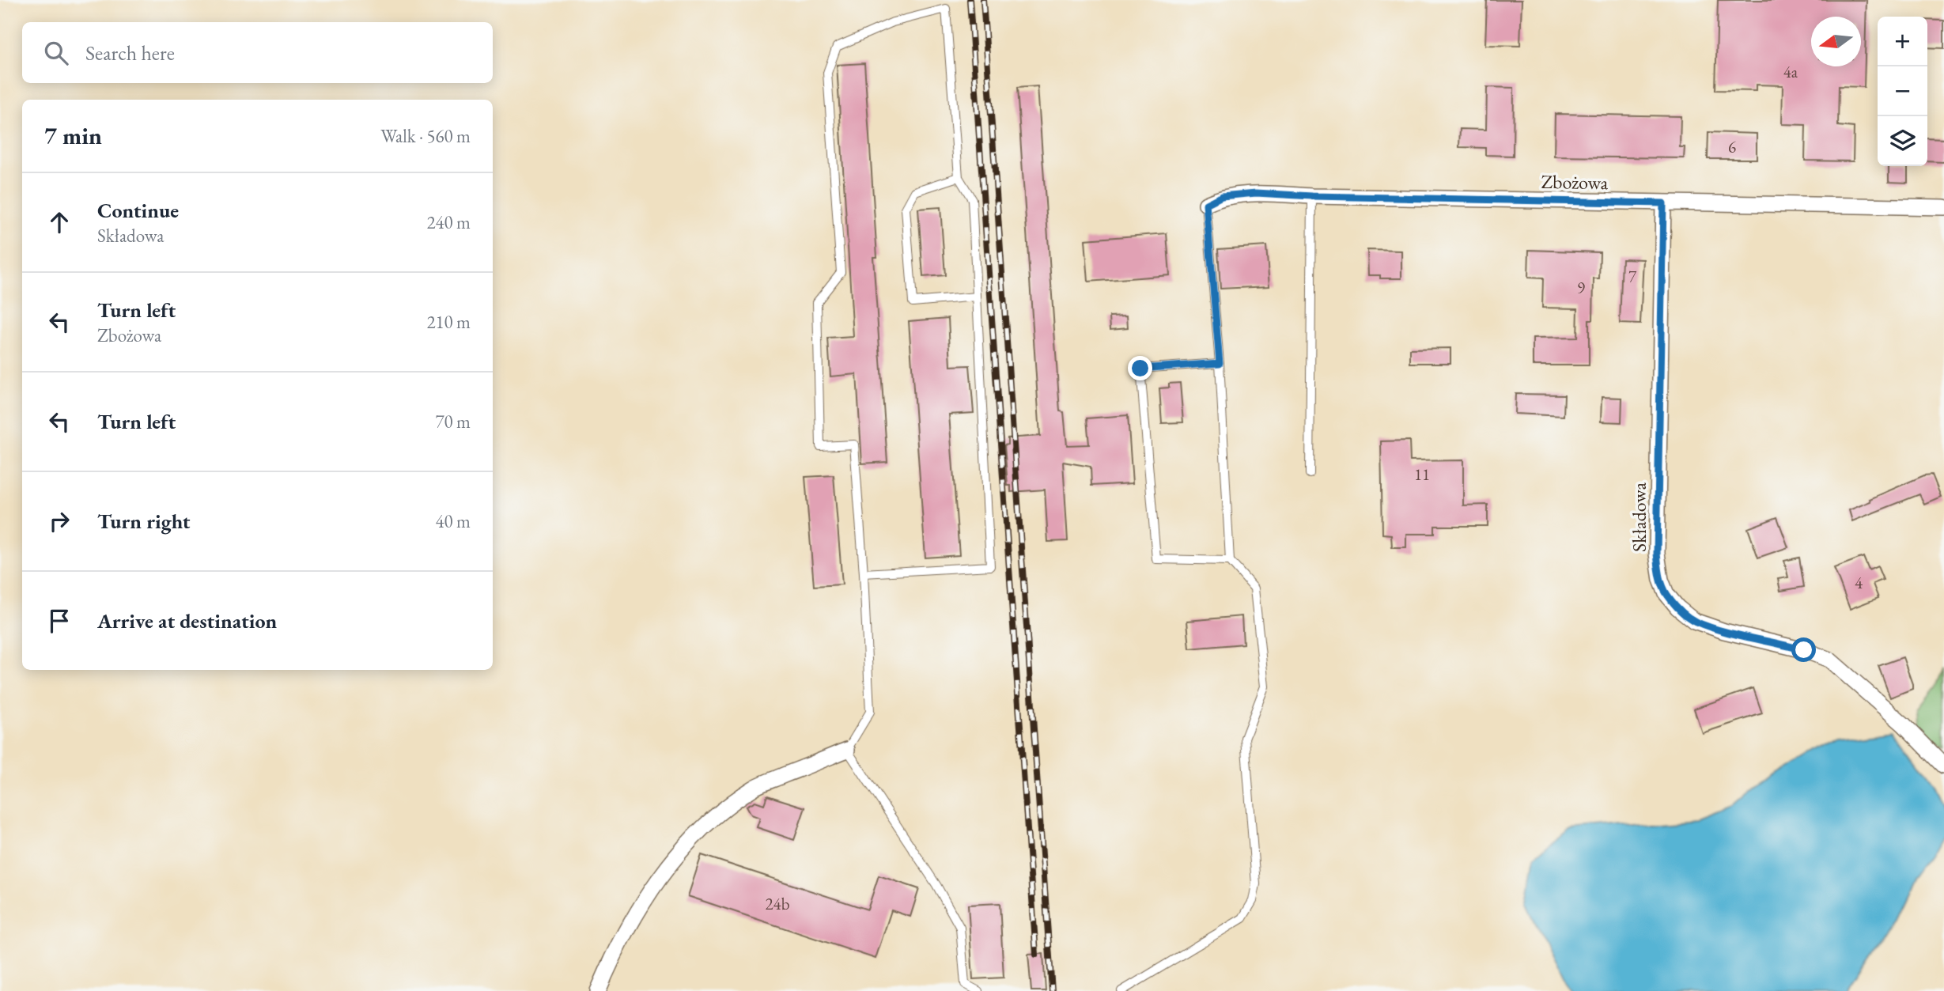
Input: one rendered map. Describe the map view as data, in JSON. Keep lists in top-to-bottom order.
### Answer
{
  "streets": {
    "street": ["Zbożowa", "Składowa"]
  },
  "crossings": [
    ["Zbożowa", "Składowa"]
  ],
  "house_numbers": [
    "4a",
    "6",
    "7",
    "9",
    "11",
    "4",
    "24b"
  ],
  "north": "left",
  "page": {
    "map_buttons": ["+", "−"],
    "search": "Search here",
    "heading": ["7 min", "Walk · 560 m"],
    "list": [
      ["Continue", "Składowa", "240 m"],
      ["Turn left", "Zbożowa", "210 m"],
      ["Turn left", "70 m"],
      ["Turn right", "40 m"],
      "Arrive at destination"
    ]
  }
}
